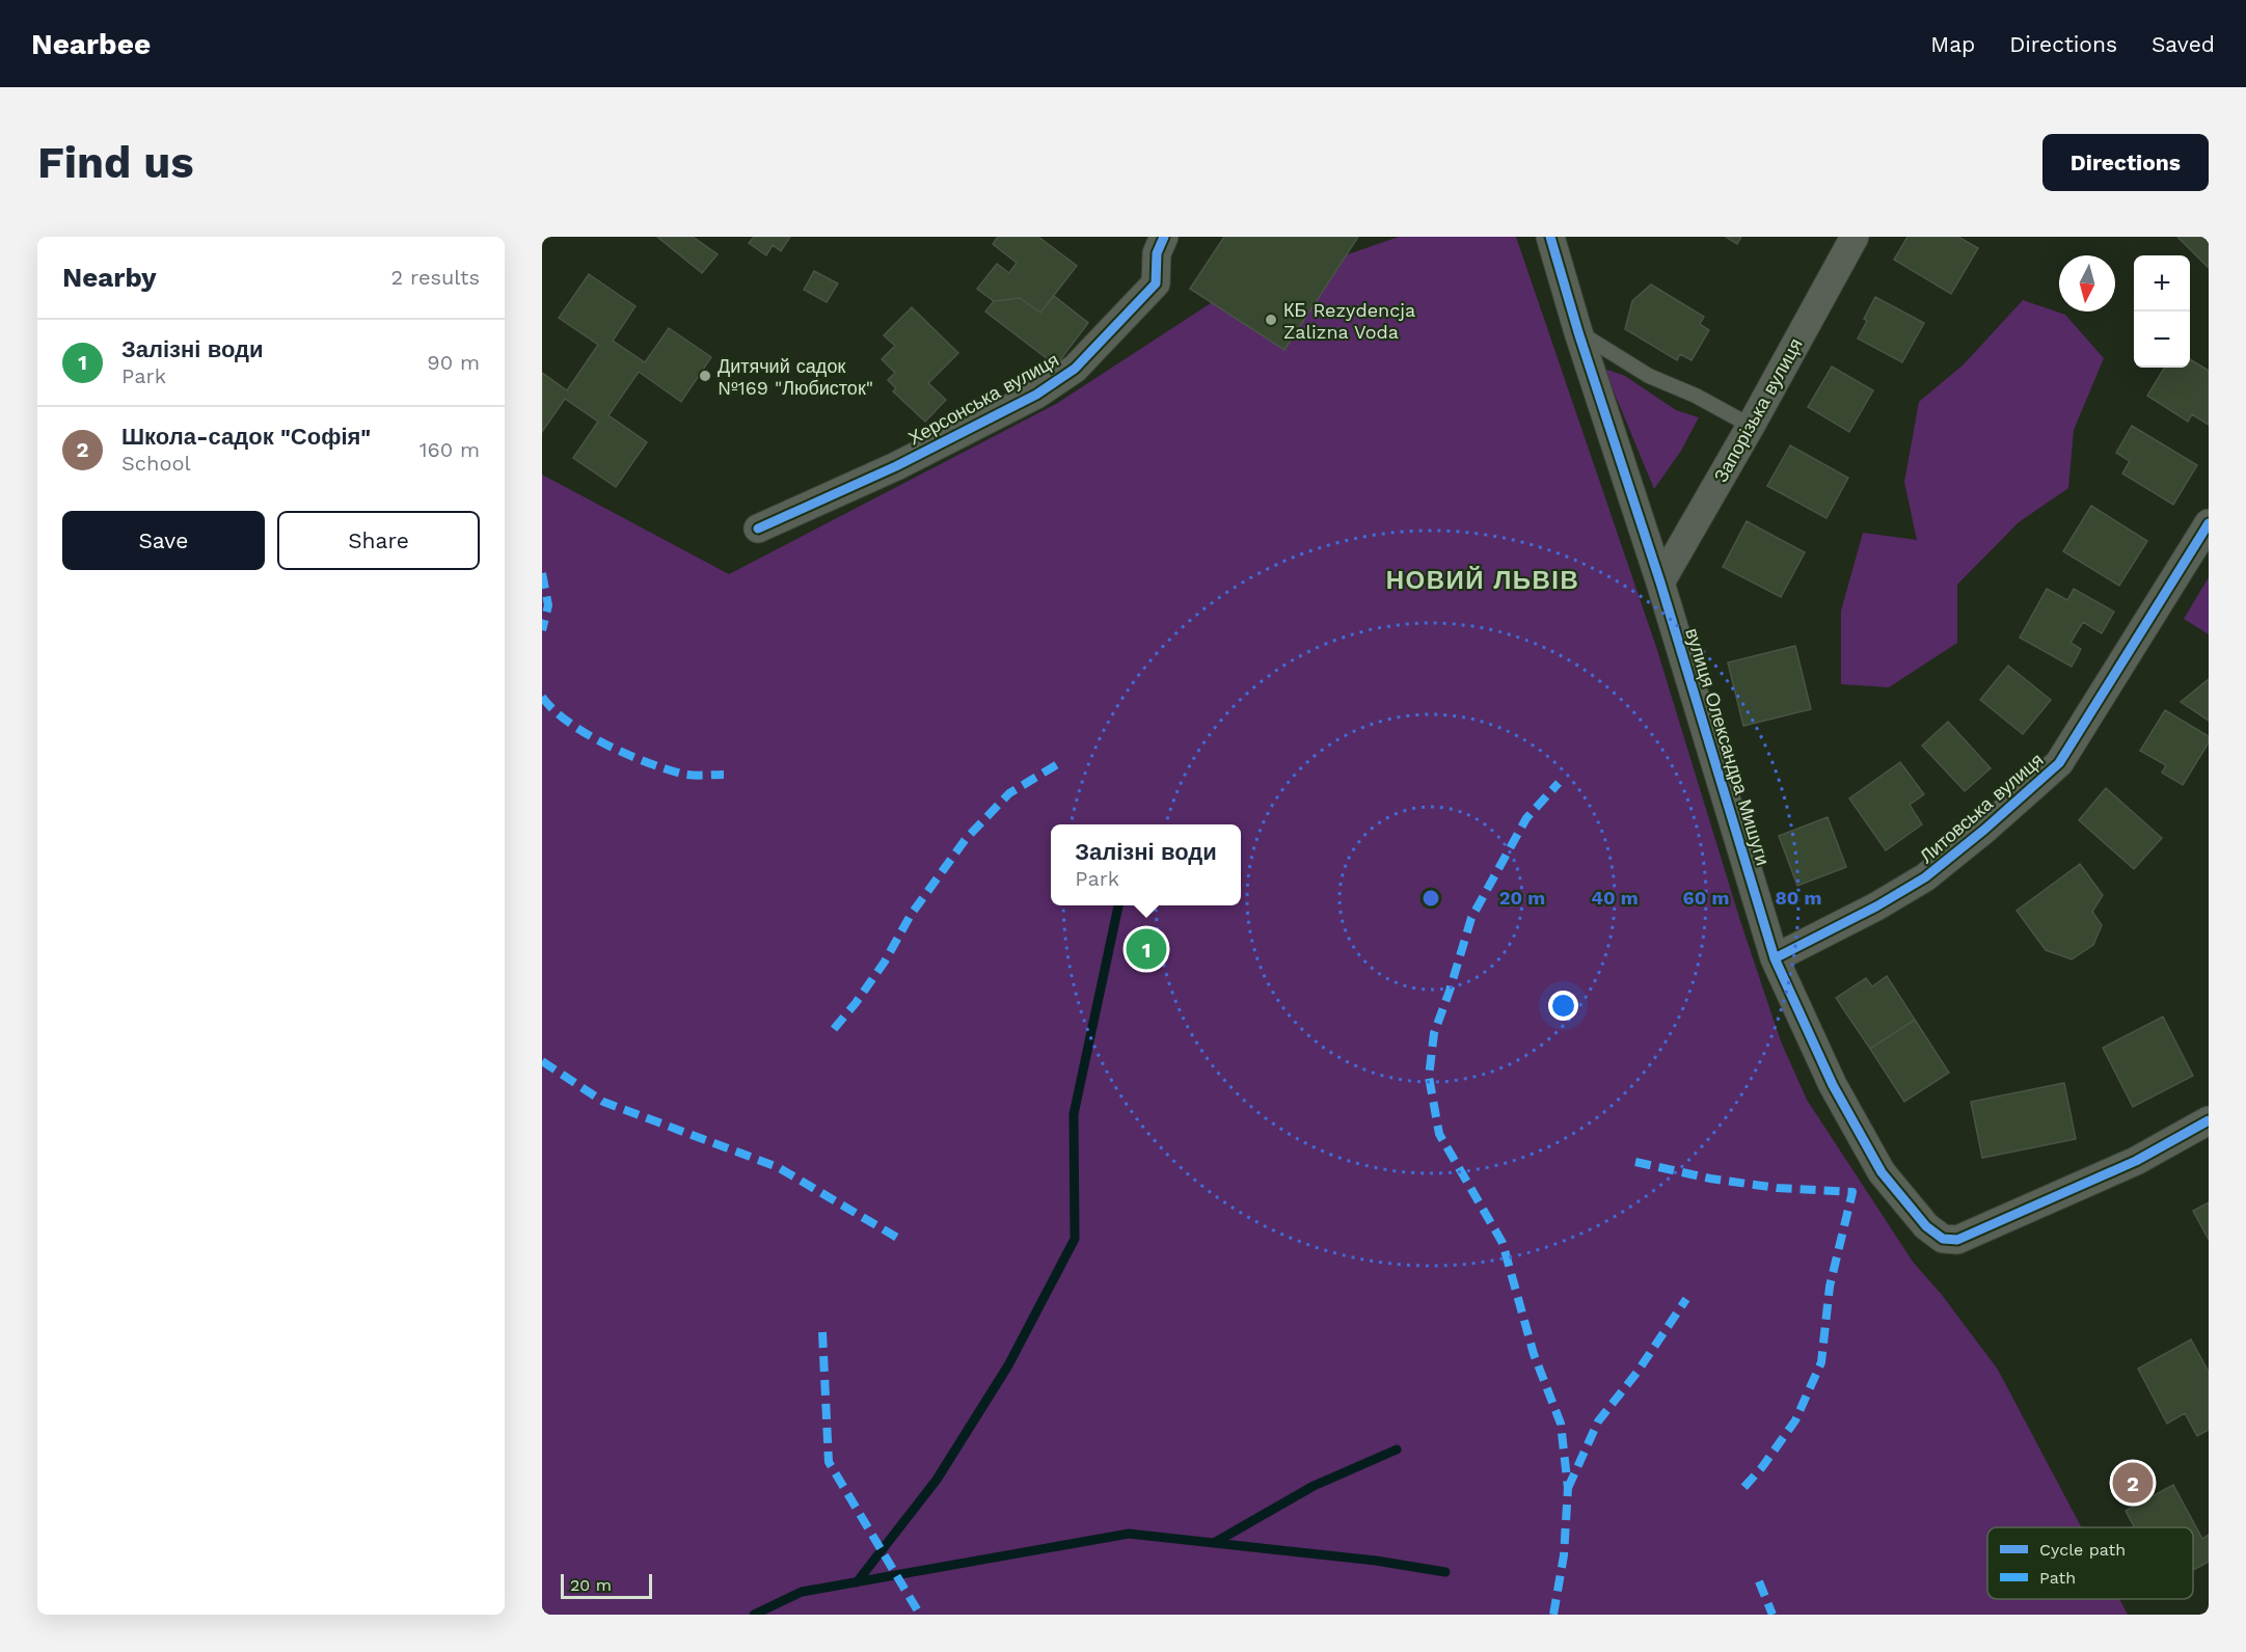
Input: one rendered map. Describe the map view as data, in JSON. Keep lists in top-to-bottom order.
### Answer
{
  "streets": {
    "street": [
      "Херсонська вулиця",
      "Запорізька вулиця",
      "вулиця Олександра Мишуги",
      "Литовська вулиця"
    ]
  },
  "crossings": [
    ["Запорізька вулиця", "вулиця Олександра Мишуги"],
    ["вулиця Олександра Мишуги", "Литовська вулиця"]
  ],
  "districts": ["НОВИЙ ЛЬВІВ"],
  "places": ["КБ Rezydencja Zalizna Voda", "Дитячий садок №169 \"Любисток\""],
  "legend": ["Cycle path", "Path"],
  "scale_bar": "20 m",
  "north": "bottom",
  "page": {
    "header": "Nearbee",
    "nav": ["Map", "Directions", "Saved"],
    "buttons": [
      "Directions",
      ["Save", "Share"]
    ],
    "title": "Find us",
    "heading": ["Nearby", "2 results"],
    "map_buttons": ["+", "−"],
    "list": [
      {
        "mark": "1",
        "name": "Залізні води",
        "note": "Park",
        "value": "90 m"
      },
      {
        "mark": "2",
        "name": "Школа-садок \"Софія\"",
        "note": "School",
        "value": "160 m"
      }
    ],
    "popup": ["Залізні води", "Park"],
    "pins": ["1", "2"],
    "scale": "20 m"
  },
  "rings": [
    "20 m",
    "40 m",
    "60 m",
    "80 m"
  ]
}
